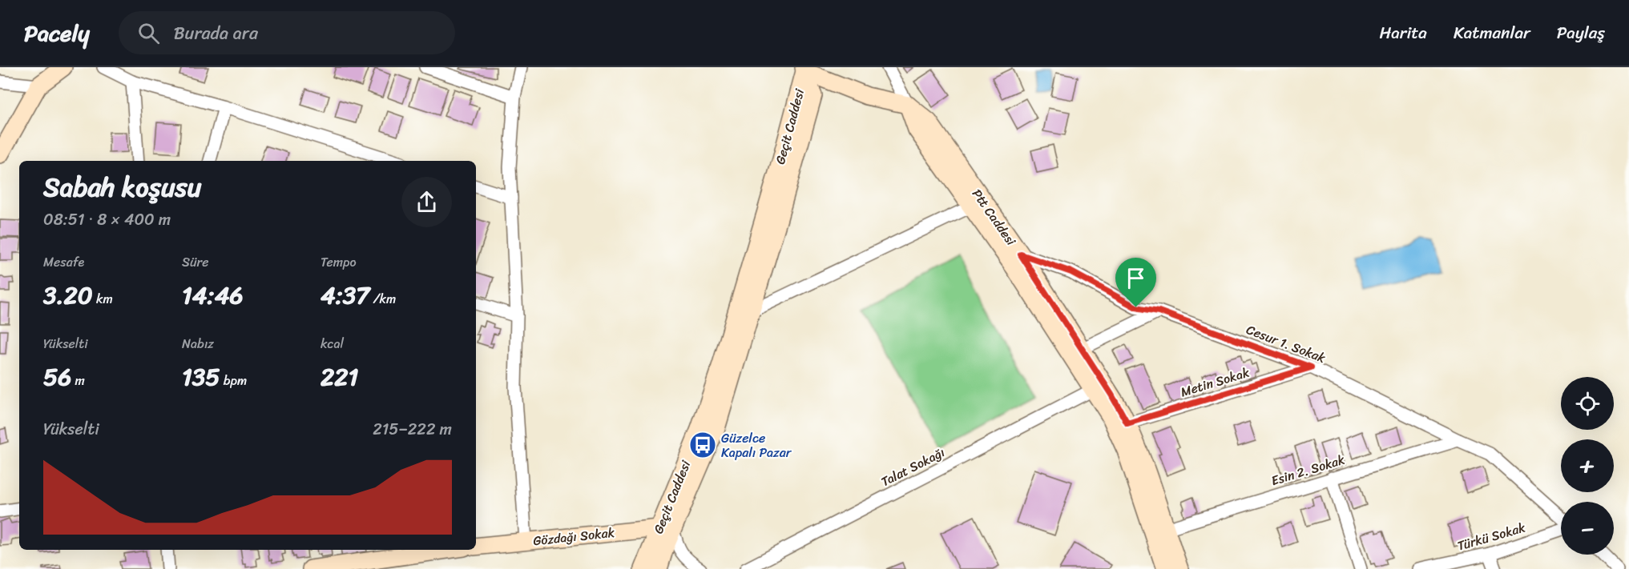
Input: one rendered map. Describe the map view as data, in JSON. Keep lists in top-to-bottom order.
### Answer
{
  "streets": {
    "main road": ["Geçit Caddesi", "Ptt Caddesi", "Gözdağı Sokak"],
    "street": [
      "Cesur 1. Sokak",
      "Metin Sokak",
      "Talat Sokağı",
      "Esin 2. Sokak",
      "Türkü Sokak"
    ]
  },
  "crossings": [
    ["Geçit Caddesi", "Gözdağı Sokak"],
    ["Ptt Caddesi", "Cesur 1. Sokak"],
    ["Ptt Caddesi", "Metin Sokak"],
    ["Ptt Caddesi", "Talat Sokağı"],
    ["Ptt Caddesi", "Esin 2. Sokak"],
    ["Cesur 1. Sokak", "Metin Sokak"],
    ["Cesur 1. Sokak", "Esin 2. Sokak"]
  ],
  "places": {
    "bus stop": ["Güzelce Kapalı Pazar"]
  },
  "page": {
    "header": "Pacely",
    "search": "Burada ara",
    "nav": ["Harita", "Katmanlar", "Paylaş"],
    "heading": ["Sabah koşusu", "08:51 · 8 × 400 m"],
    "stats": [
      ["Mesafe", "3.20 km"],
      ["Süre", "14:46"],
      ["Tempo", "4:37 /km"],
      ["Yükselti", "56 m"],
      ["Nabız", "135 bpm"],
      ["kcal", "221"]
    ],
    "map_buttons": ["+", "−"],
    "chart": ["Yükselti", "215–222 m"]
  }
}
